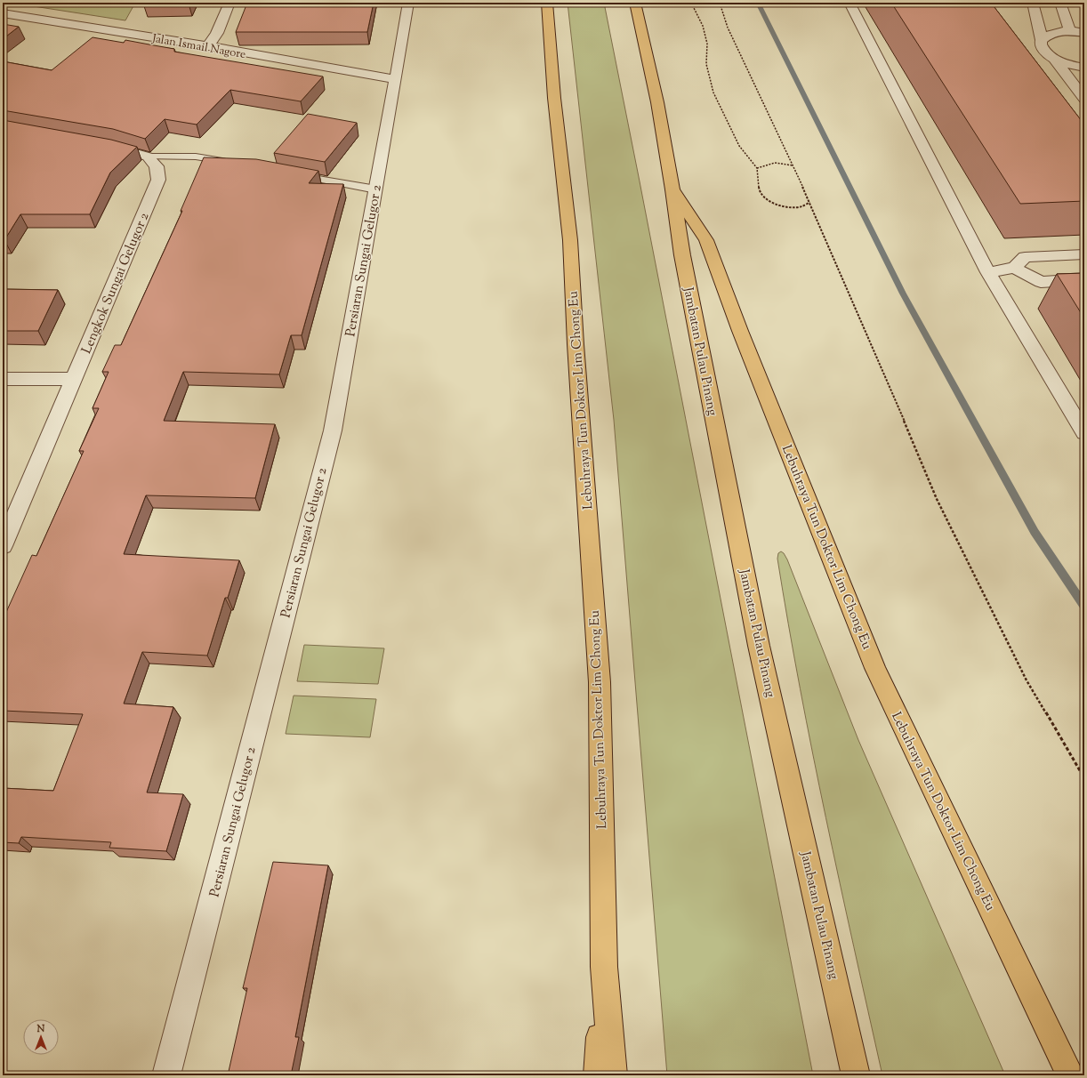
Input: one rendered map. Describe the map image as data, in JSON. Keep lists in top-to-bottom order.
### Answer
{
  "streets": {
    "highway": ["Jambatan Pulau Pinang", "Lebuhraya Tun Doktor Lim Chong Eu"],
    "street": ["Jalan Ismail Nagore", "Persiaran Sungai Gelugor 2", "Lengkok Sungai Gelugor 2"]
  },
  "crossings": [
    ["Jalan Ismail Nagore", "Persiaran Sungai Gelugor 2"],
    ["Jambatan Pulau Pinang", "Lebuhraya Tun Doktor Lim Chong Eu"]
  ],
  "north": "top"
}
